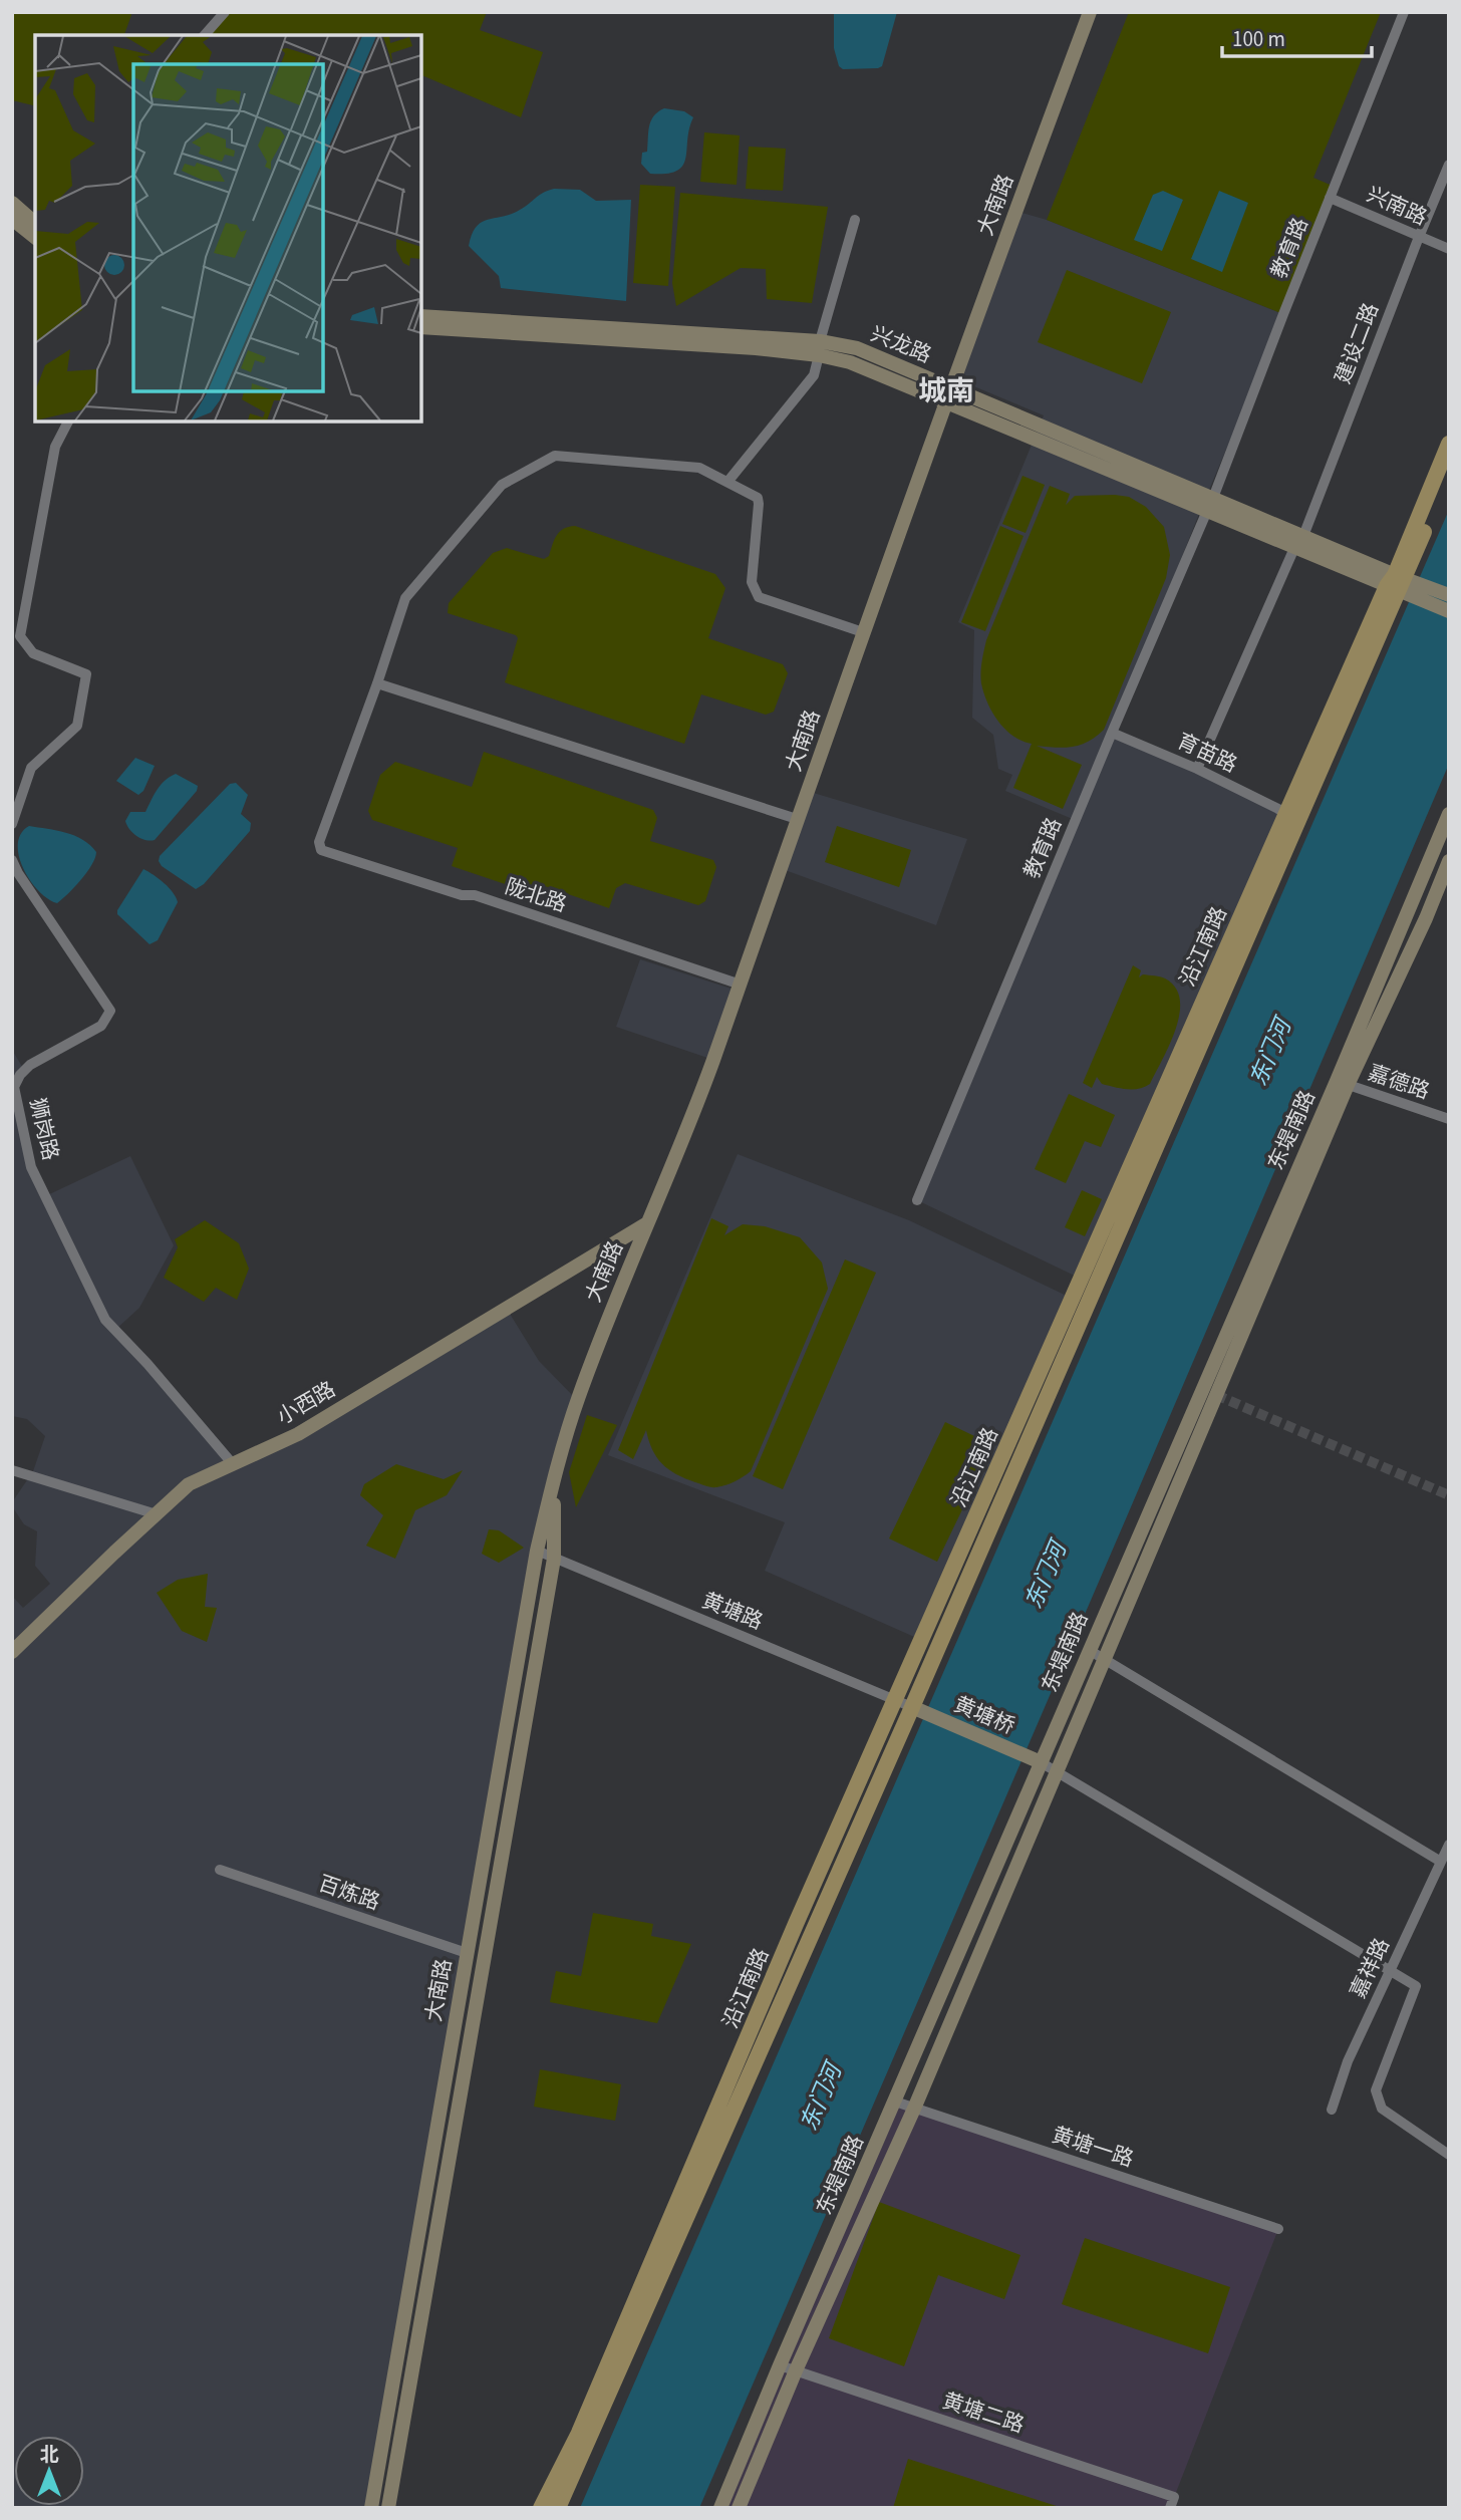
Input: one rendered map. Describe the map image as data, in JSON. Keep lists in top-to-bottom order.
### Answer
{
  "streets": {
    "main road": [
      "大南路",
      "兴龙路",
      "沿江南路",
      "东堤南路",
      "小西路",
      "黄塘桥"
    ],
    "street": [
      "兴南路",
      "教育路",
      "建设二路",
      "育苗路",
      "陇北路",
      "嘉德路",
      "狮岗路",
      "黄塘路",
      "百炼路",
      "嘉祥路",
      "黄塘一路",
      "黄塘二路"
    ]
  },
  "crossings": [
    ["大南路", "兴龙路"],
    ["大南路", "陇北路"],
    ["大南路", "小西路"],
    ["大南路", "黄塘路"],
    ["大南路", "百炼路"],
    ["兴南路", "教育路"],
    ["兴南路", "建设二路"],
    ["教育路", "兴龙路"],
    ["教育路", "育苗路"],
    ["建设二路", "兴龙路"],
    ["建设二路", "育苗路"],
    ["兴龙路", "沿江南路"],
    ["育苗路", "沿江南路"],
    ["沿江南路", "黄塘路"],
    ["沿江南路", "黄塘桥"],
    ["嘉德路", "东堤南路"],
    ["狮岗路", "小西路"],
    ["东堤南路", "黄塘桥"],
    ["东堤南路", "黄塘一路"],
    ["东堤南路", "黄塘二路"],
    ["黄塘路", "黄塘桥"]
  ],
  "districts": ["城南"],
  "water": ["东门河"],
  "scale_bar": "100 m",
  "north": "top"
}
